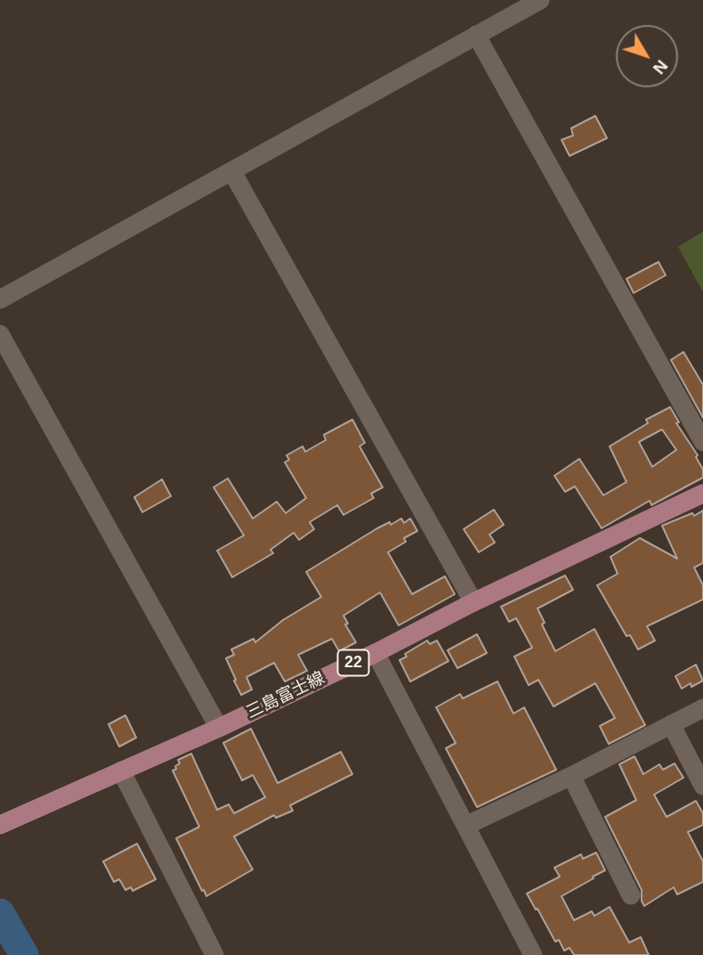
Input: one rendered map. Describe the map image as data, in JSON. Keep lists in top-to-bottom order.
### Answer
{
  "streets": {
    "main road": ["22", "三島富士線"]
  },
  "north": "bottom right"
}
